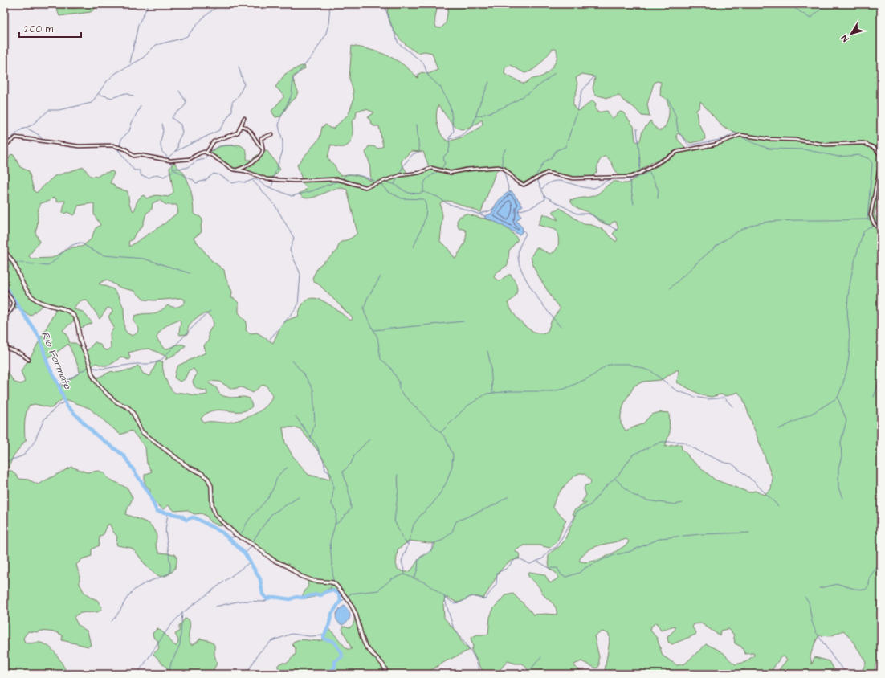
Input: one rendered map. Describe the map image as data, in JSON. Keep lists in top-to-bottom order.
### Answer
{
  "water": ["Rio Formate"],
  "scale_bar": "200 m",
  "north": "bottom left"
}
